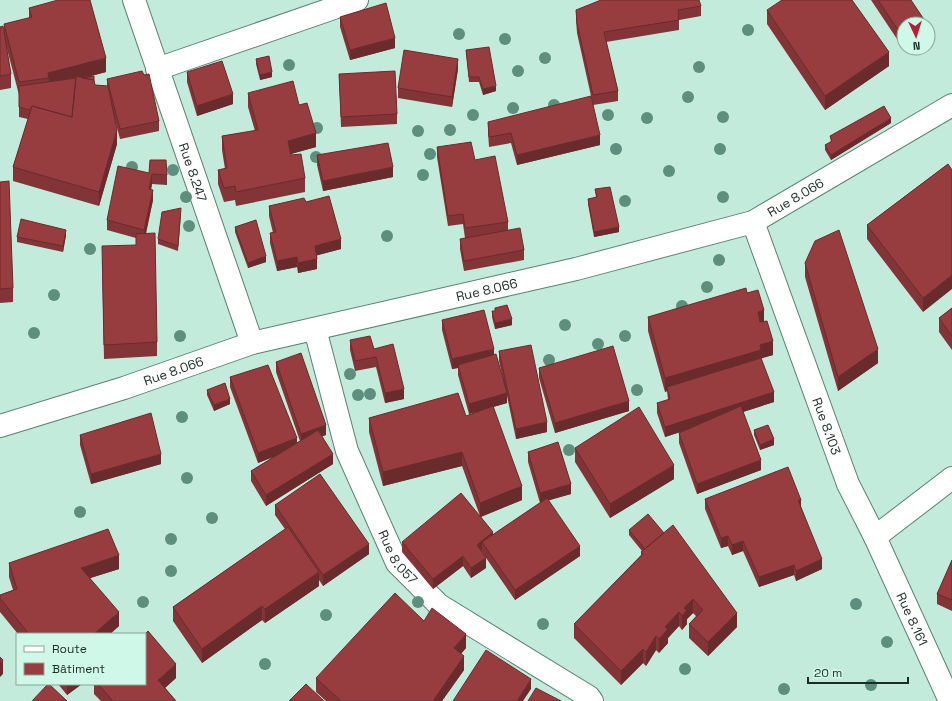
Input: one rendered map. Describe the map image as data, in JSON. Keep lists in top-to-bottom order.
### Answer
{
  "streets": {
    "street": [
      "Rue 8.247",
      "Rue 8.066",
      "Rue 8.103",
      "Rue 8.057",
      "Rue 8.161"
    ]
  },
  "crossings": [
    ["Rue 8.247", "Rue 8.066"],
    ["Rue 8.066", "Rue 8.103"],
    ["Rue 8.066", "Rue 8.057"],
    ["Rue 8.103", "Rue 8.161"]
  ],
  "legend": ["Route", "Bâtiment"],
  "scale_bar": "20 m",
  "north": "bottom"
}
